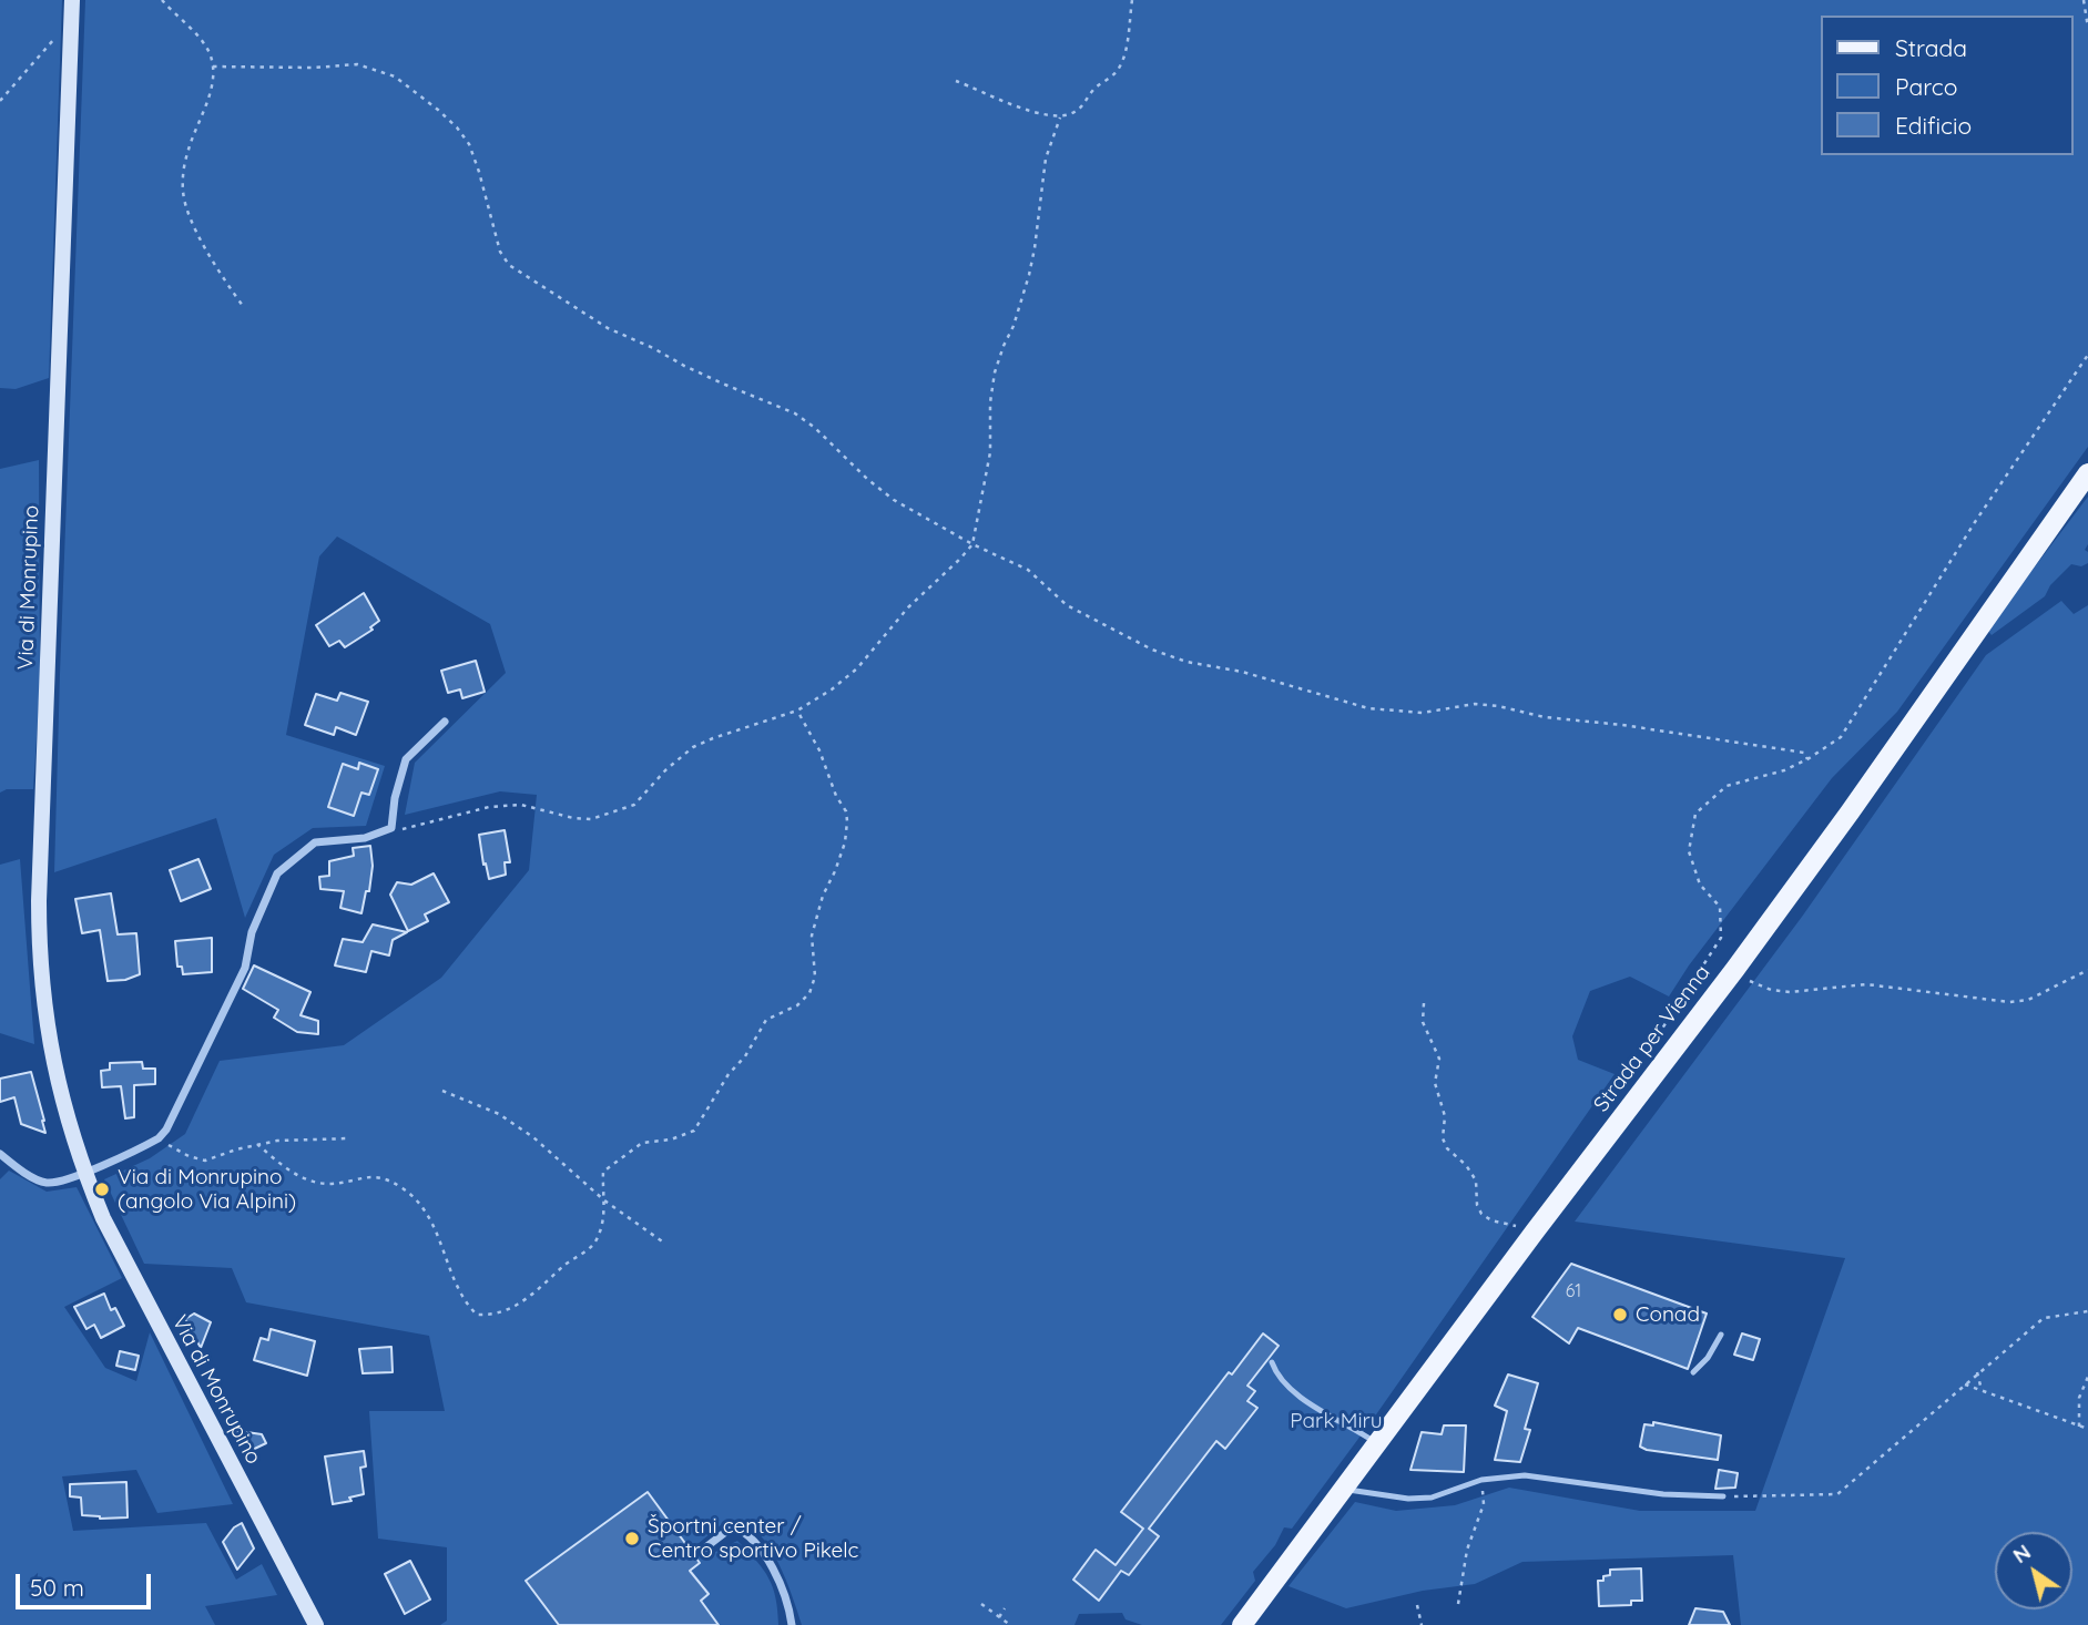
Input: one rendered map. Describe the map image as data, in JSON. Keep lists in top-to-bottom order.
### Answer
{
  "streets": {
    "main road": ["Via di Monrupino", "Strada per Vienna"]
  },
  "parks": ["Park Miru"],
  "places": ["Via di Monrupino (angolo Via Alpini)", "Conad", "Športni center / Centro sportivo Pikelc"],
  "house_numbers": ["61"],
  "legend": ["Strada", "Parco", "Edificio"],
  "scale_bar": "50 m",
  "north": "top left"
}
